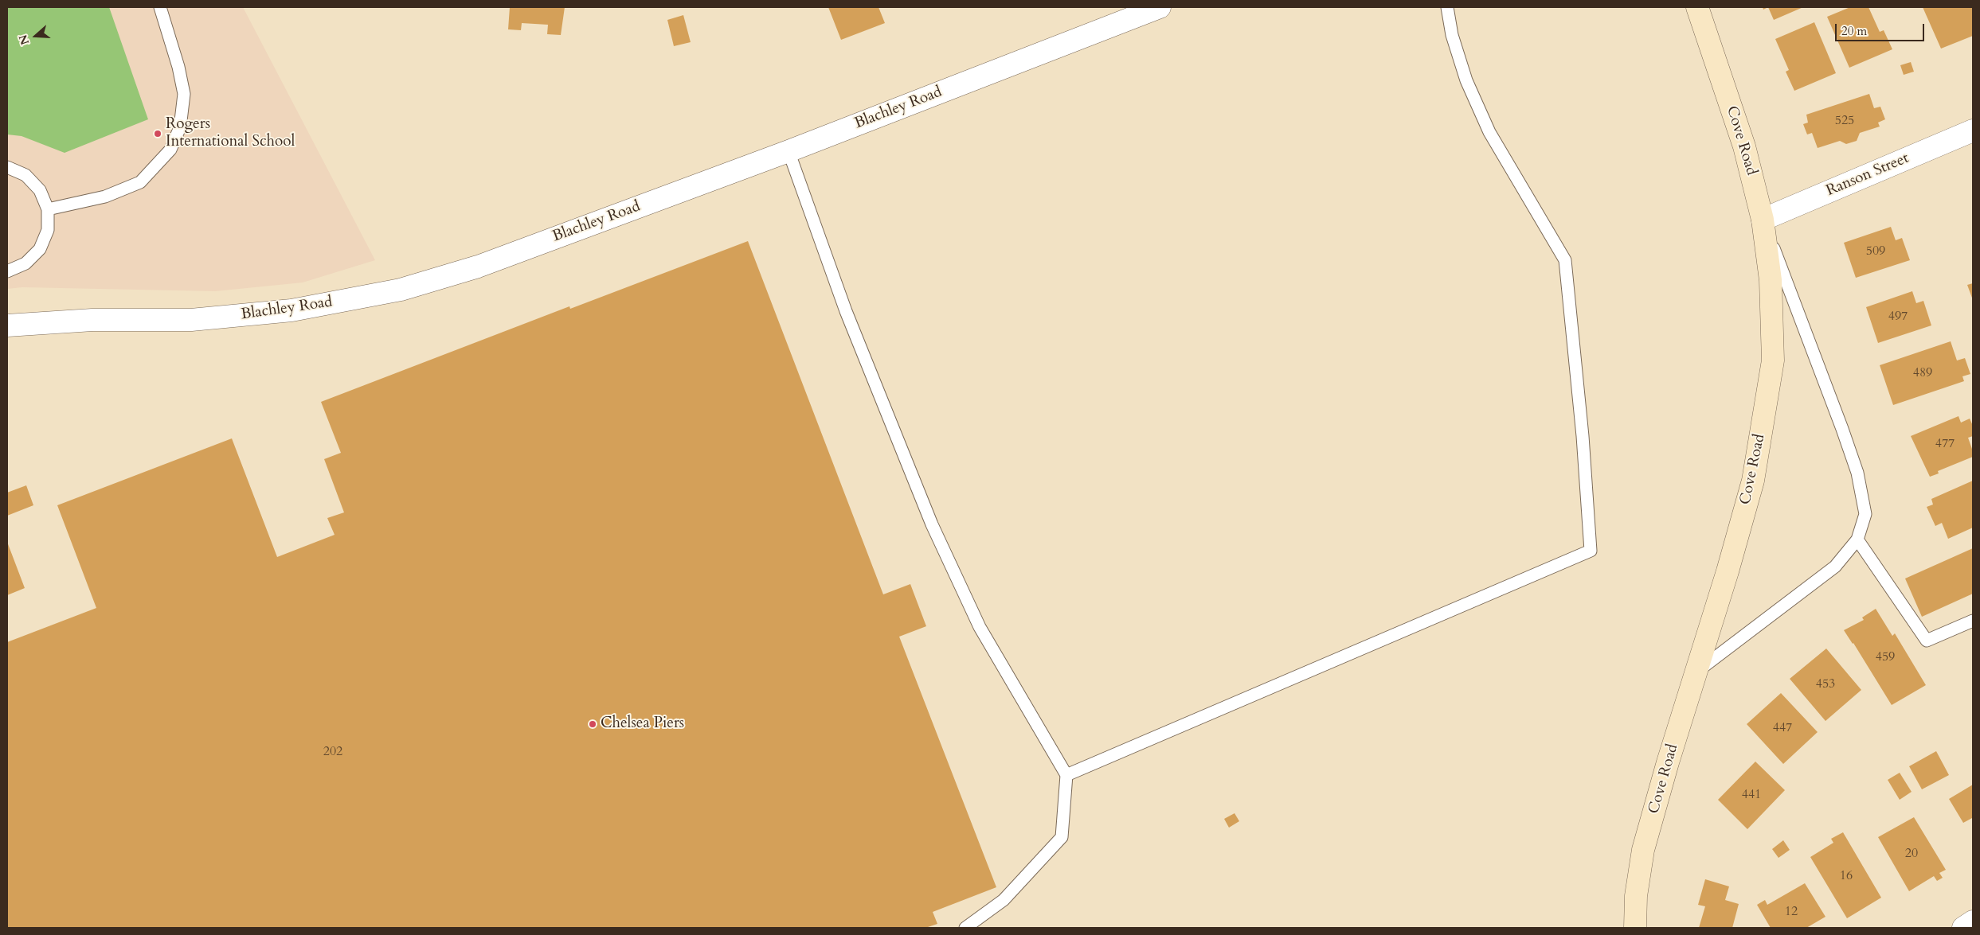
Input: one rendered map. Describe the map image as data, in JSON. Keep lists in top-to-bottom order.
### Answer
{
  "streets": {
    "main road": ["Cove Road"],
    "street": ["Blachley Road", "Ranson Street"]
  },
  "crossings": [
    ["Cove Road", "Ranson Street"]
  ],
  "places": ["Rogers International School", "Chelsea Piers"],
  "house_numbers": [
    "525",
    "509",
    "497",
    "489",
    "477",
    "459",
    "453",
    "447",
    "202",
    "441",
    "20",
    "16",
    "12"
  ],
  "scale_bar": "20 m",
  "north": "left"
}
